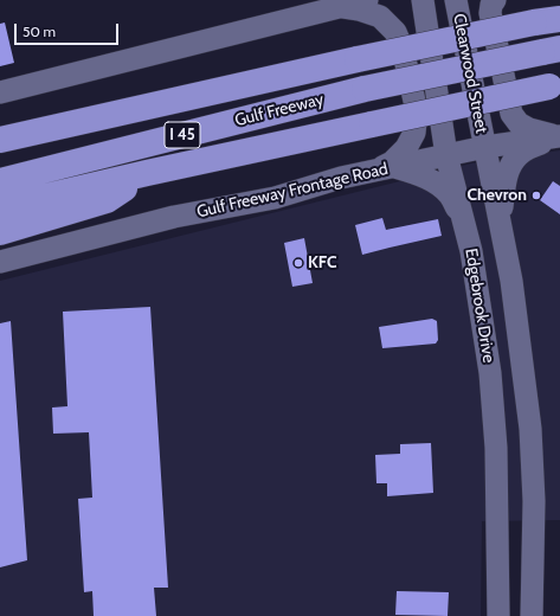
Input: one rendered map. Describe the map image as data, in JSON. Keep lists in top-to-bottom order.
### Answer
{
  "streets": {
    "highway": ["Gulf Freeway", "I 45"],
    "main road": ["Clearwood Street", "Gulf Freeway Frontage Road", "Edgebrook Drive"]
  },
  "crossings": [
    ["Clearwood Street", "Gulf Freeway Frontage Road"],
    ["Clearwood Street", "Edgebrook Drive"],
    ["Gulf Freeway Frontage Road", "Edgebrook Drive"]
  ],
  "places": ["Chevron", "KFC"],
  "scale_bar": "50 m"
}
